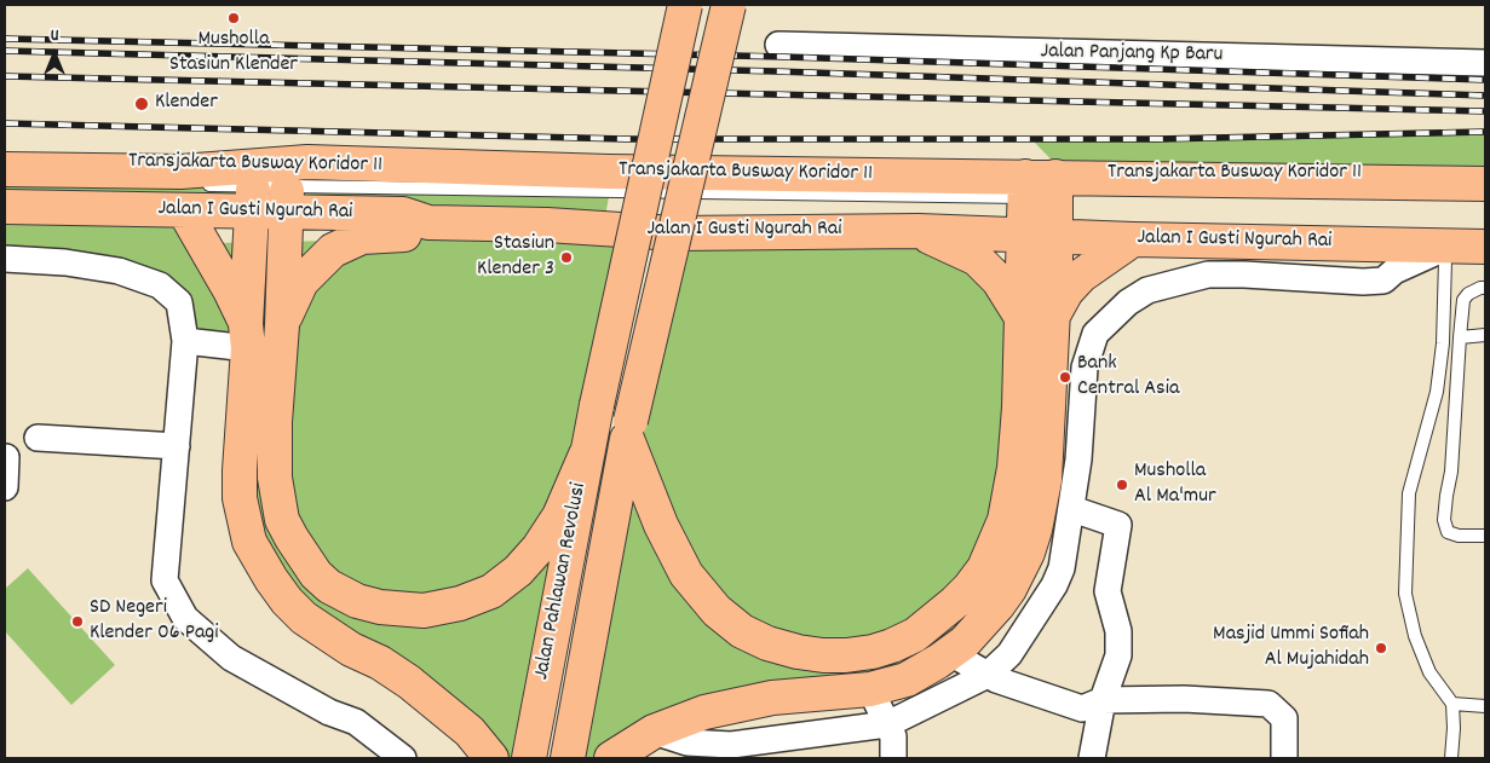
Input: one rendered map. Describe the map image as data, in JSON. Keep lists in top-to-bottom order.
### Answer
{
  "streets": {
    "main road": ["Jalan I Gusti Ngurah Rai", "Jalan Pahlawan Revolusi"],
    "street": ["Jalan Panjang Kp Baru"],
    "lane": ["Transjakarta Busway Koridor 11"]
  },
  "crossings": [
    ["Transjakarta Busway Koridor 11", "Jalan I Gusti Ngurah Rai"],
    ["Jalan I Gusti Ngurah Rai", "Jalan Pahlawan Revolusi"]
  ],
  "places": [
    "Musholla Stasiun Klender",
    "Klender",
    "Stasiun Klender 3",
    "Bank Central Asia",
    "Musholla Al Ma'mur",
    "SD Negeri Klender 06 Pagi",
    "Masjid Ummi Sofiah Al Mujahidah"
  ],
  "north": "top"
}
